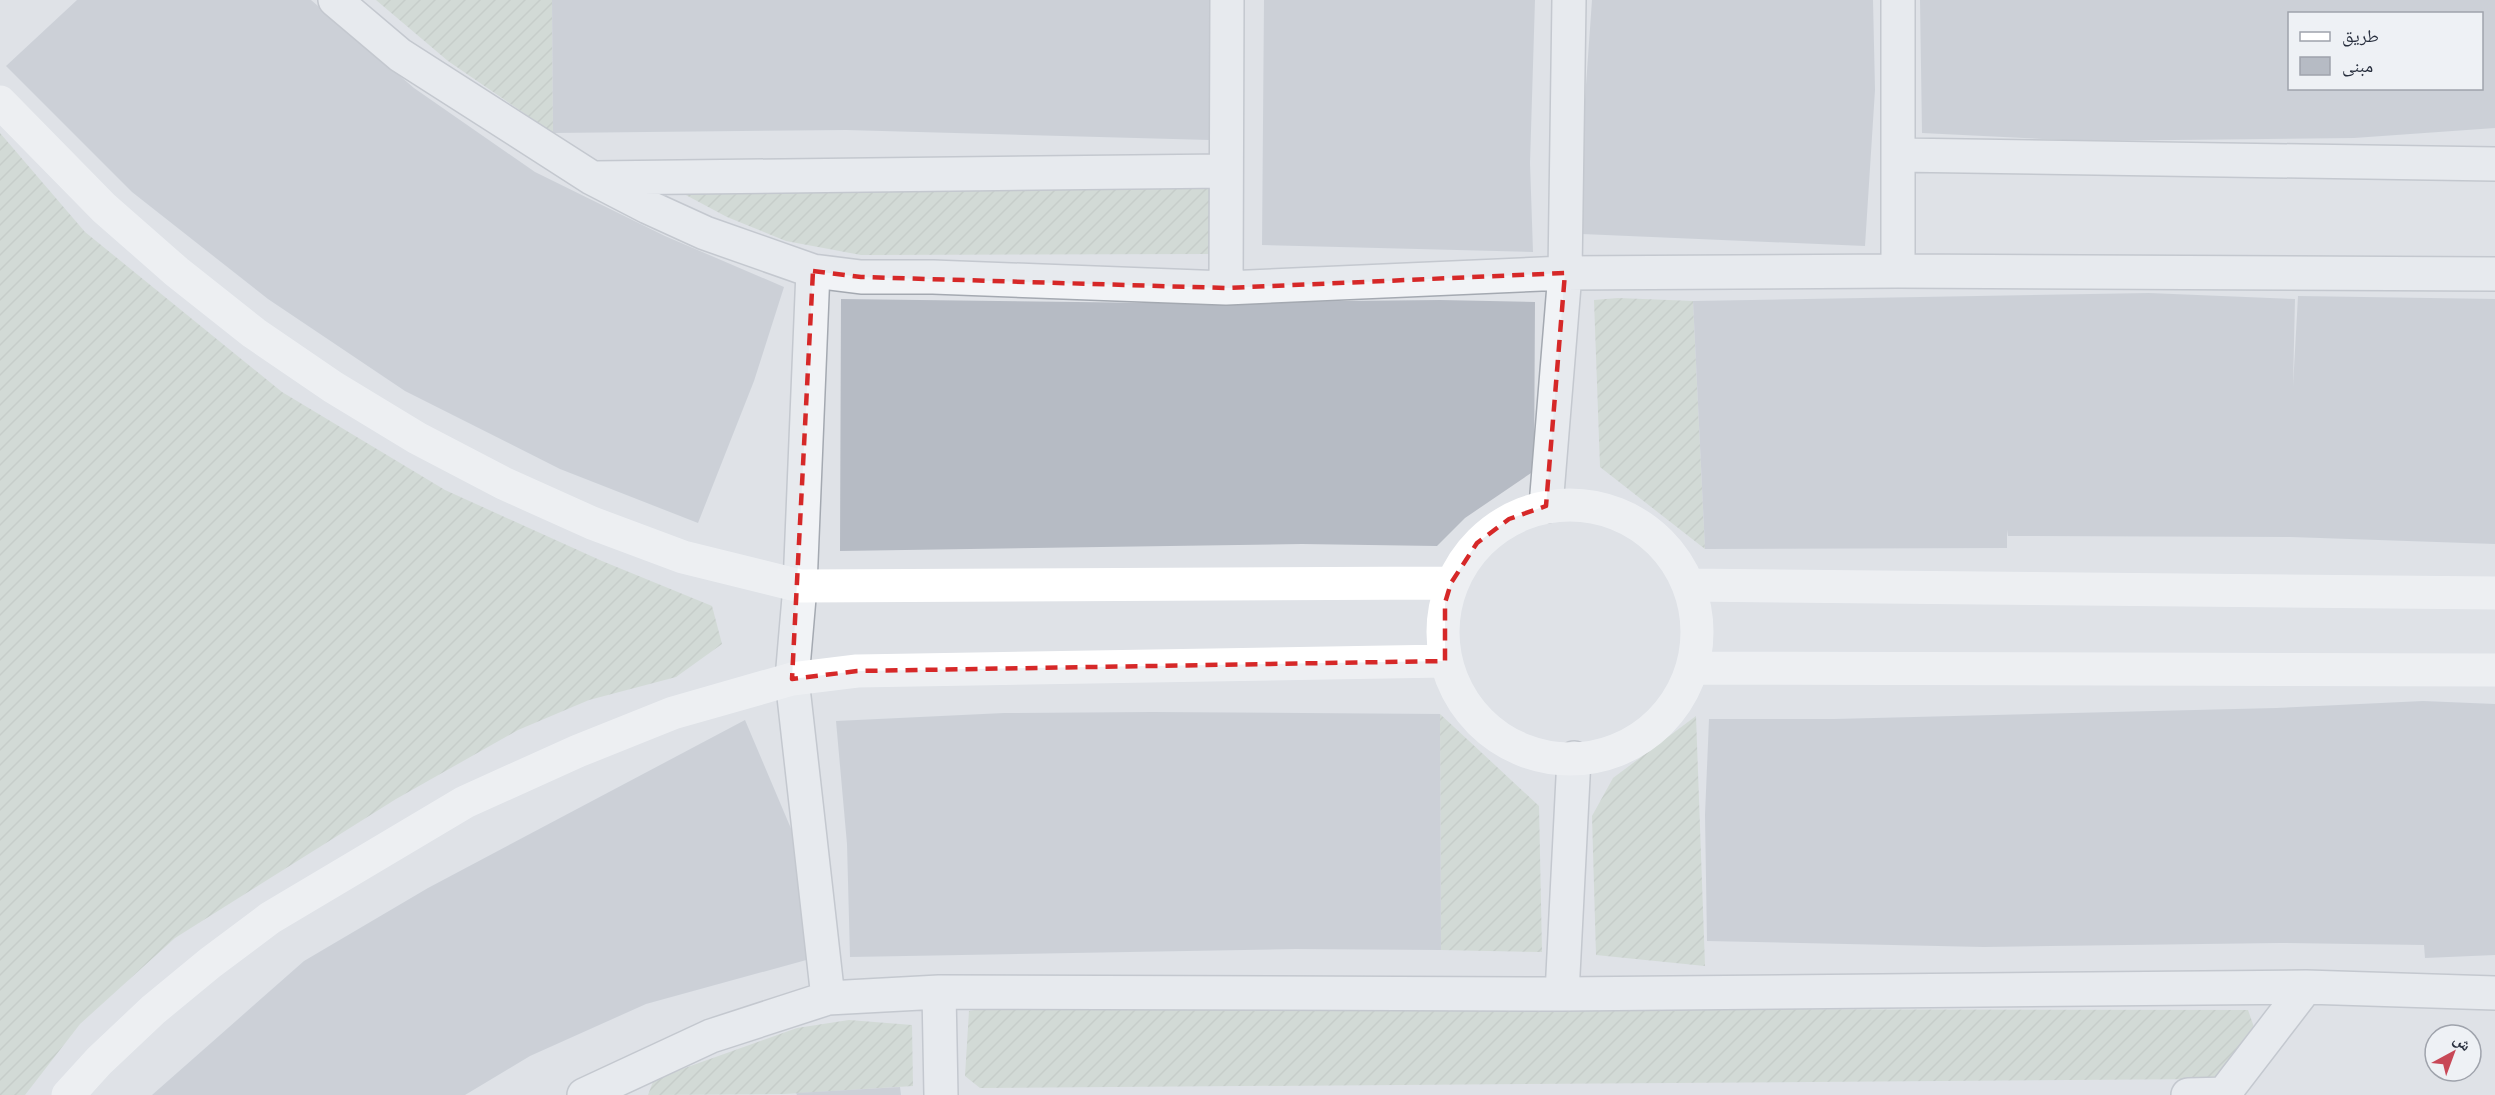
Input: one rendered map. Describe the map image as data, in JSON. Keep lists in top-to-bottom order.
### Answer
{
  "legend": ["طريق", "مبنى"],
  "north": "top right"
}
